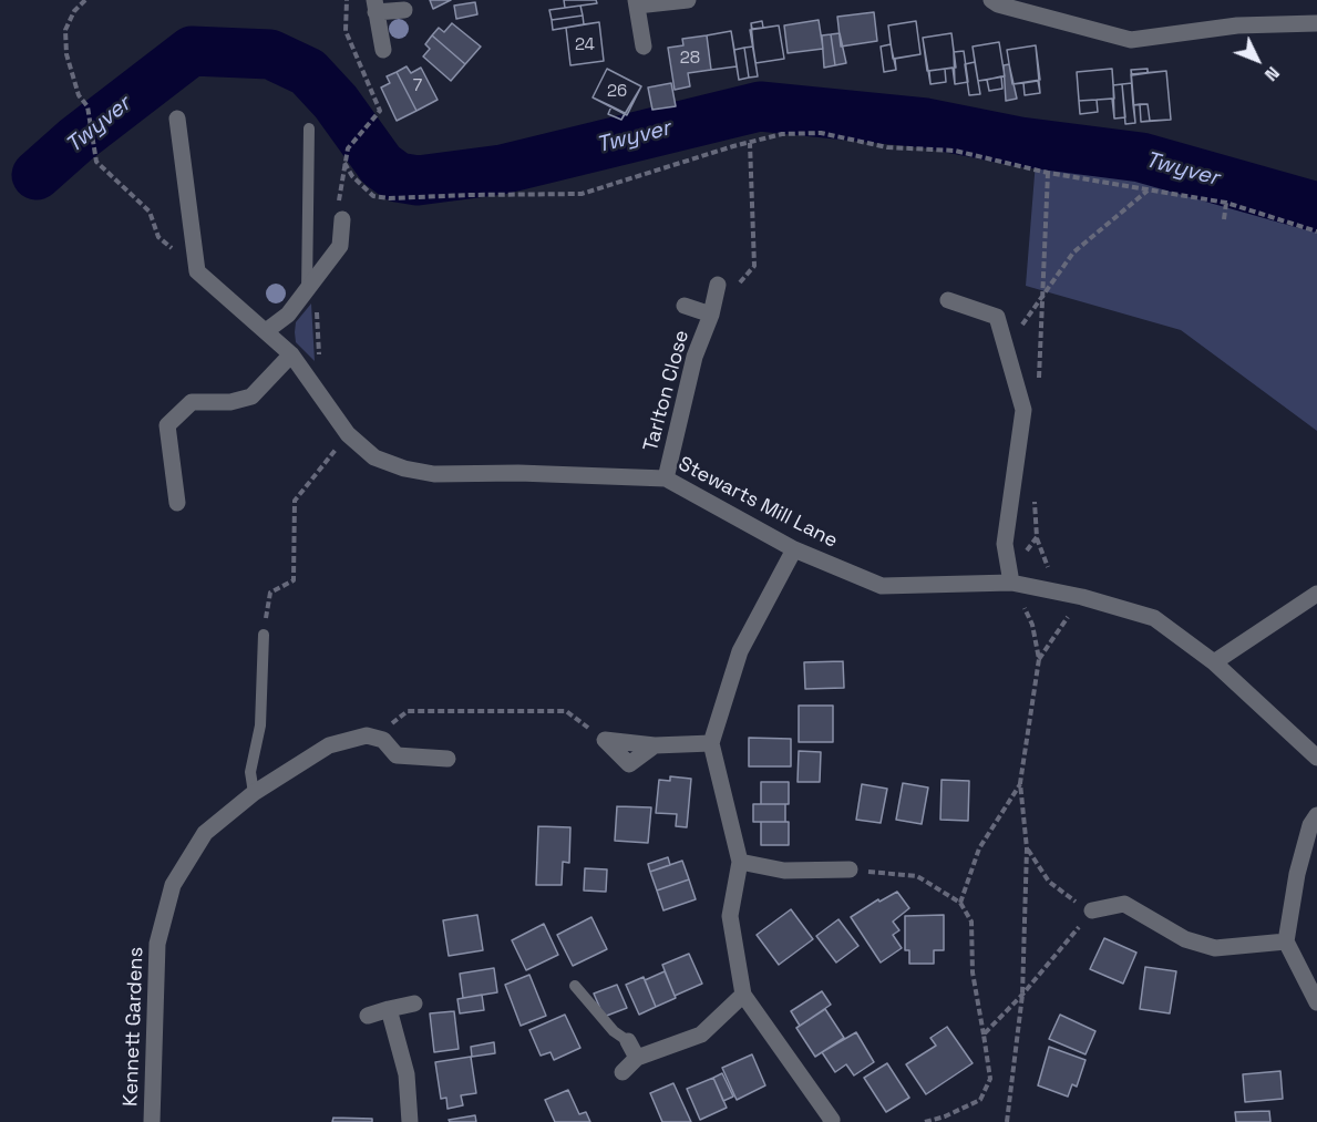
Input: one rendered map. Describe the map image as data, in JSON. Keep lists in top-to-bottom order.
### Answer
{
  "streets": {
    "street": ["Tarlton Close", "Stewarts Mill Lane", "Kennett Gardens"]
  },
  "crossings": [
    ["Tarlton Close", "Stewarts Mill Lane"]
  ],
  "water": ["Twyver"],
  "house_numbers": [
    "24",
    "28",
    "7",
    "26"
  ],
  "north": "bottom right"
}
